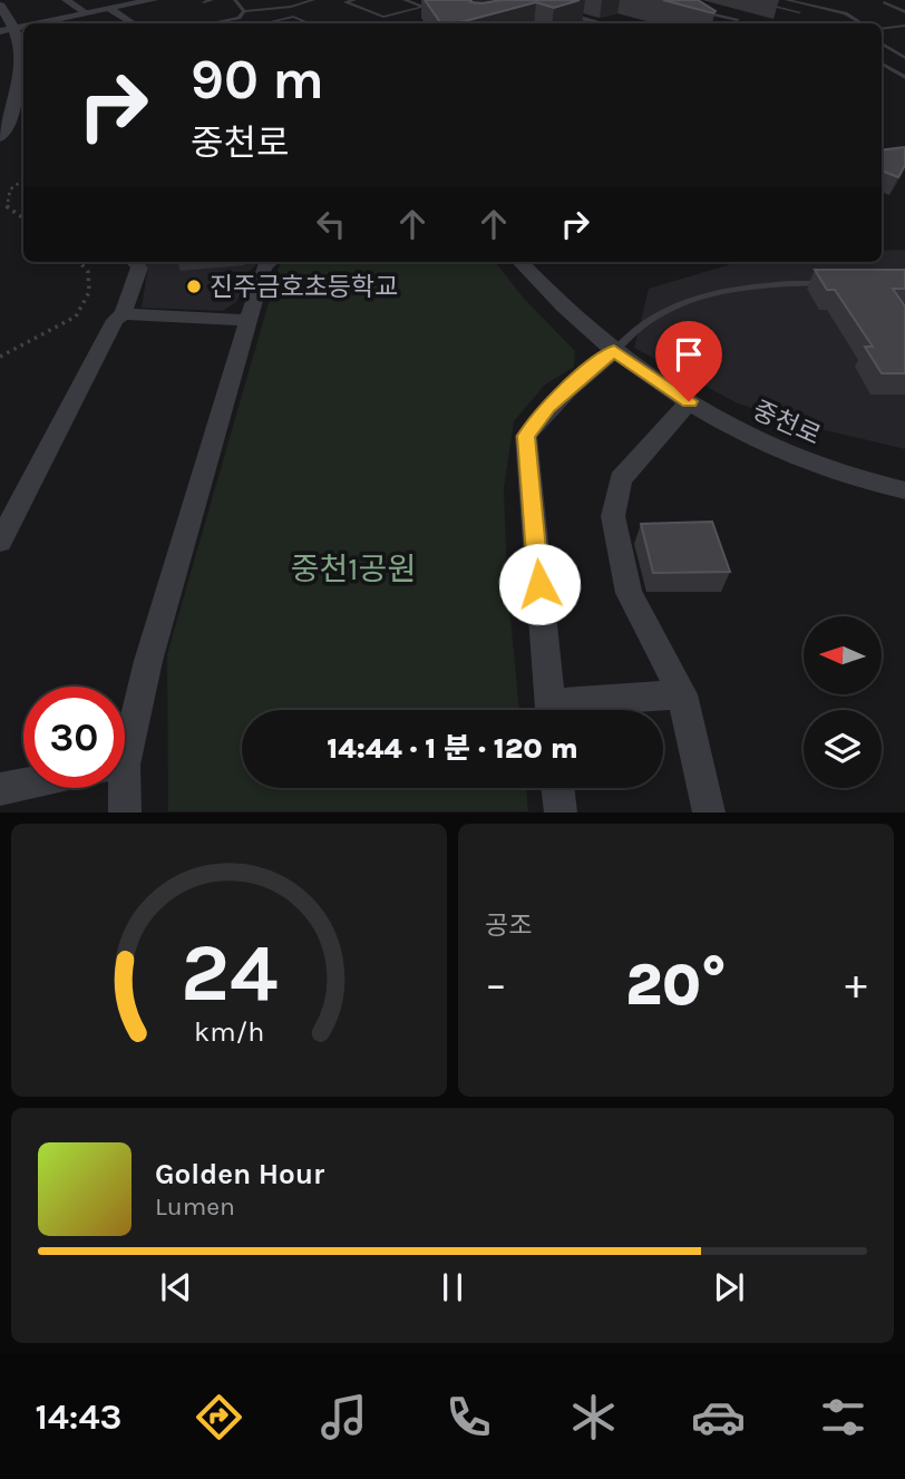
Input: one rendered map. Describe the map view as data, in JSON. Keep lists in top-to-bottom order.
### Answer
{
  "streets": {
    "street": ["중천로"]
  },
  "parks": ["중천1공원"],
  "places": ["진주금호초등학교"],
  "north": "left",
  "page": {
    "turn": ["90 m", "중천로"],
    "limit": "30",
    "trip": "14:44 · 1 분 · 120 m",
    "tile": "공조",
    "heat": ["−", "20°", "+"],
    "song": ["Golden Hour", "Lumen"],
    "tabs": "14:43",
    "gauge": ["24", "km/h"]
  }
}
